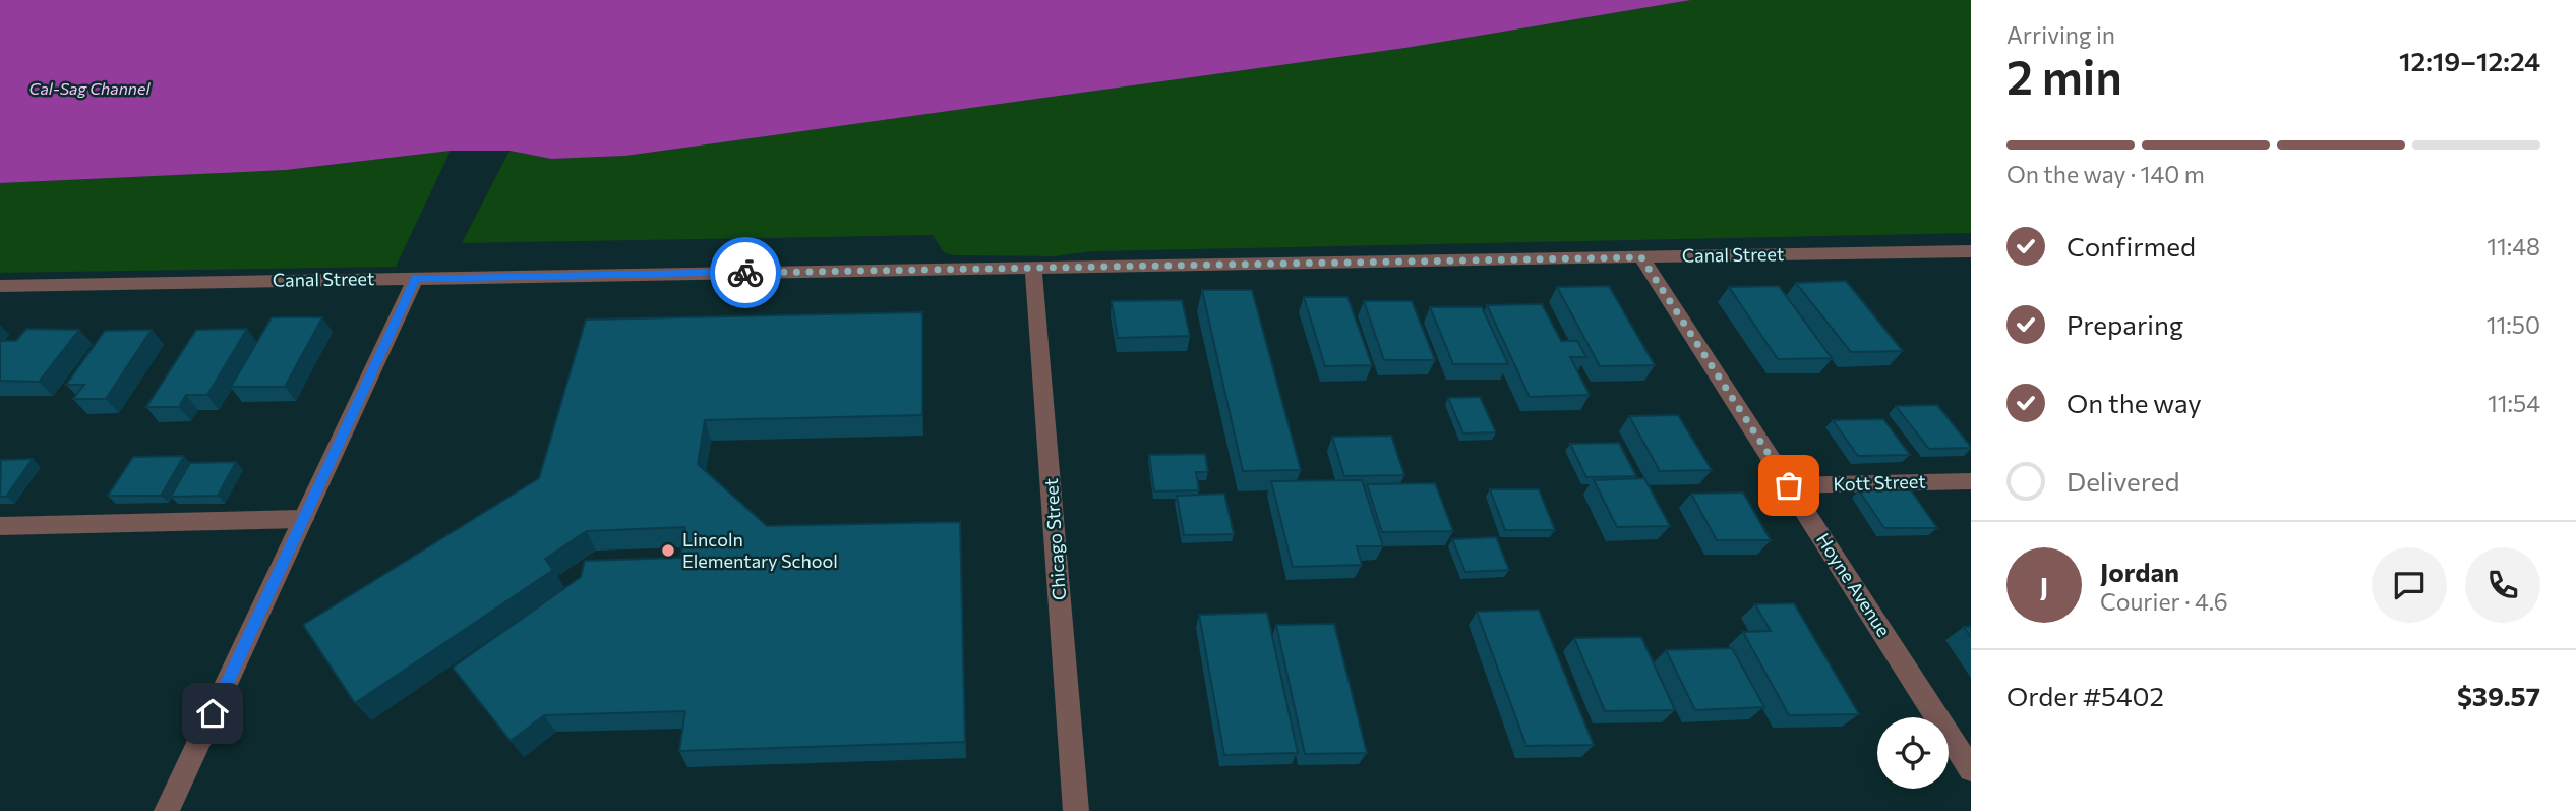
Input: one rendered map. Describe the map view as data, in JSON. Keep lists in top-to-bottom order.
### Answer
{
  "streets": {
    "street": [
      "Canal Street",
      "Kott Street",
      "Chicago Street",
      "Hoyne Avenue"
    ]
  },
  "crossings": [
    ["Canal Street", "Chicago Street"],
    ["Canal Street", "Hoyne Avenue"],
    ["Kott Street", "Hoyne Avenue"]
  ],
  "water": ["Cal-Sag Channel"],
  "places": ["Lincoln Elementary School"],
  "page": {
    "heading": ["2 min", "Arriving in", "12:19–12:24"],
    "panel": [
      "Jordan",
      "Courier · 4.6",
      "Order #5402",
      "$39.57"
    ],
    "bar": "On the way · 140 m",
    "list": [
      ["Confirmed", "11:48"],
      ["Preparing", "11:50"],
      ["On the way", "11:54"],
      "Delivered"
    ],
    "round": "J"
  }
}
